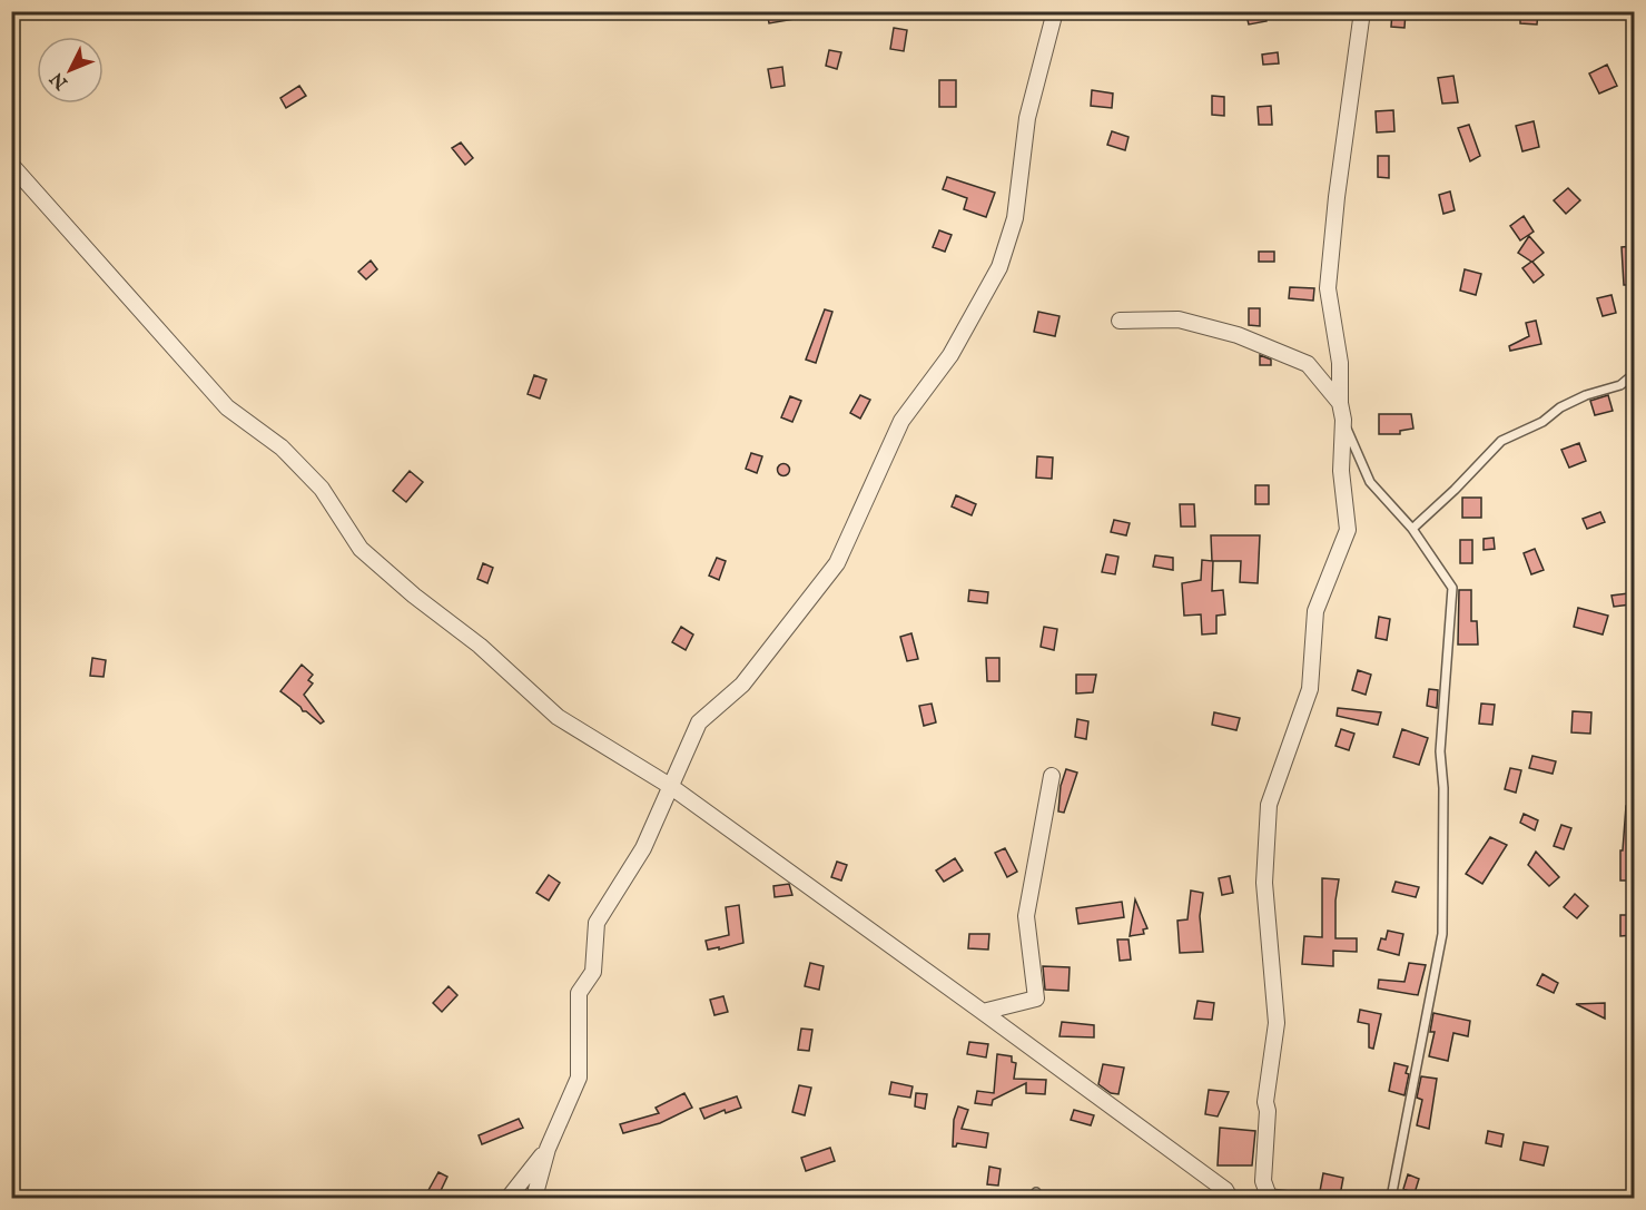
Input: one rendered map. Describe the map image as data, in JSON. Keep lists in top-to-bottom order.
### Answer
{
  "north": "bottom left"
}
